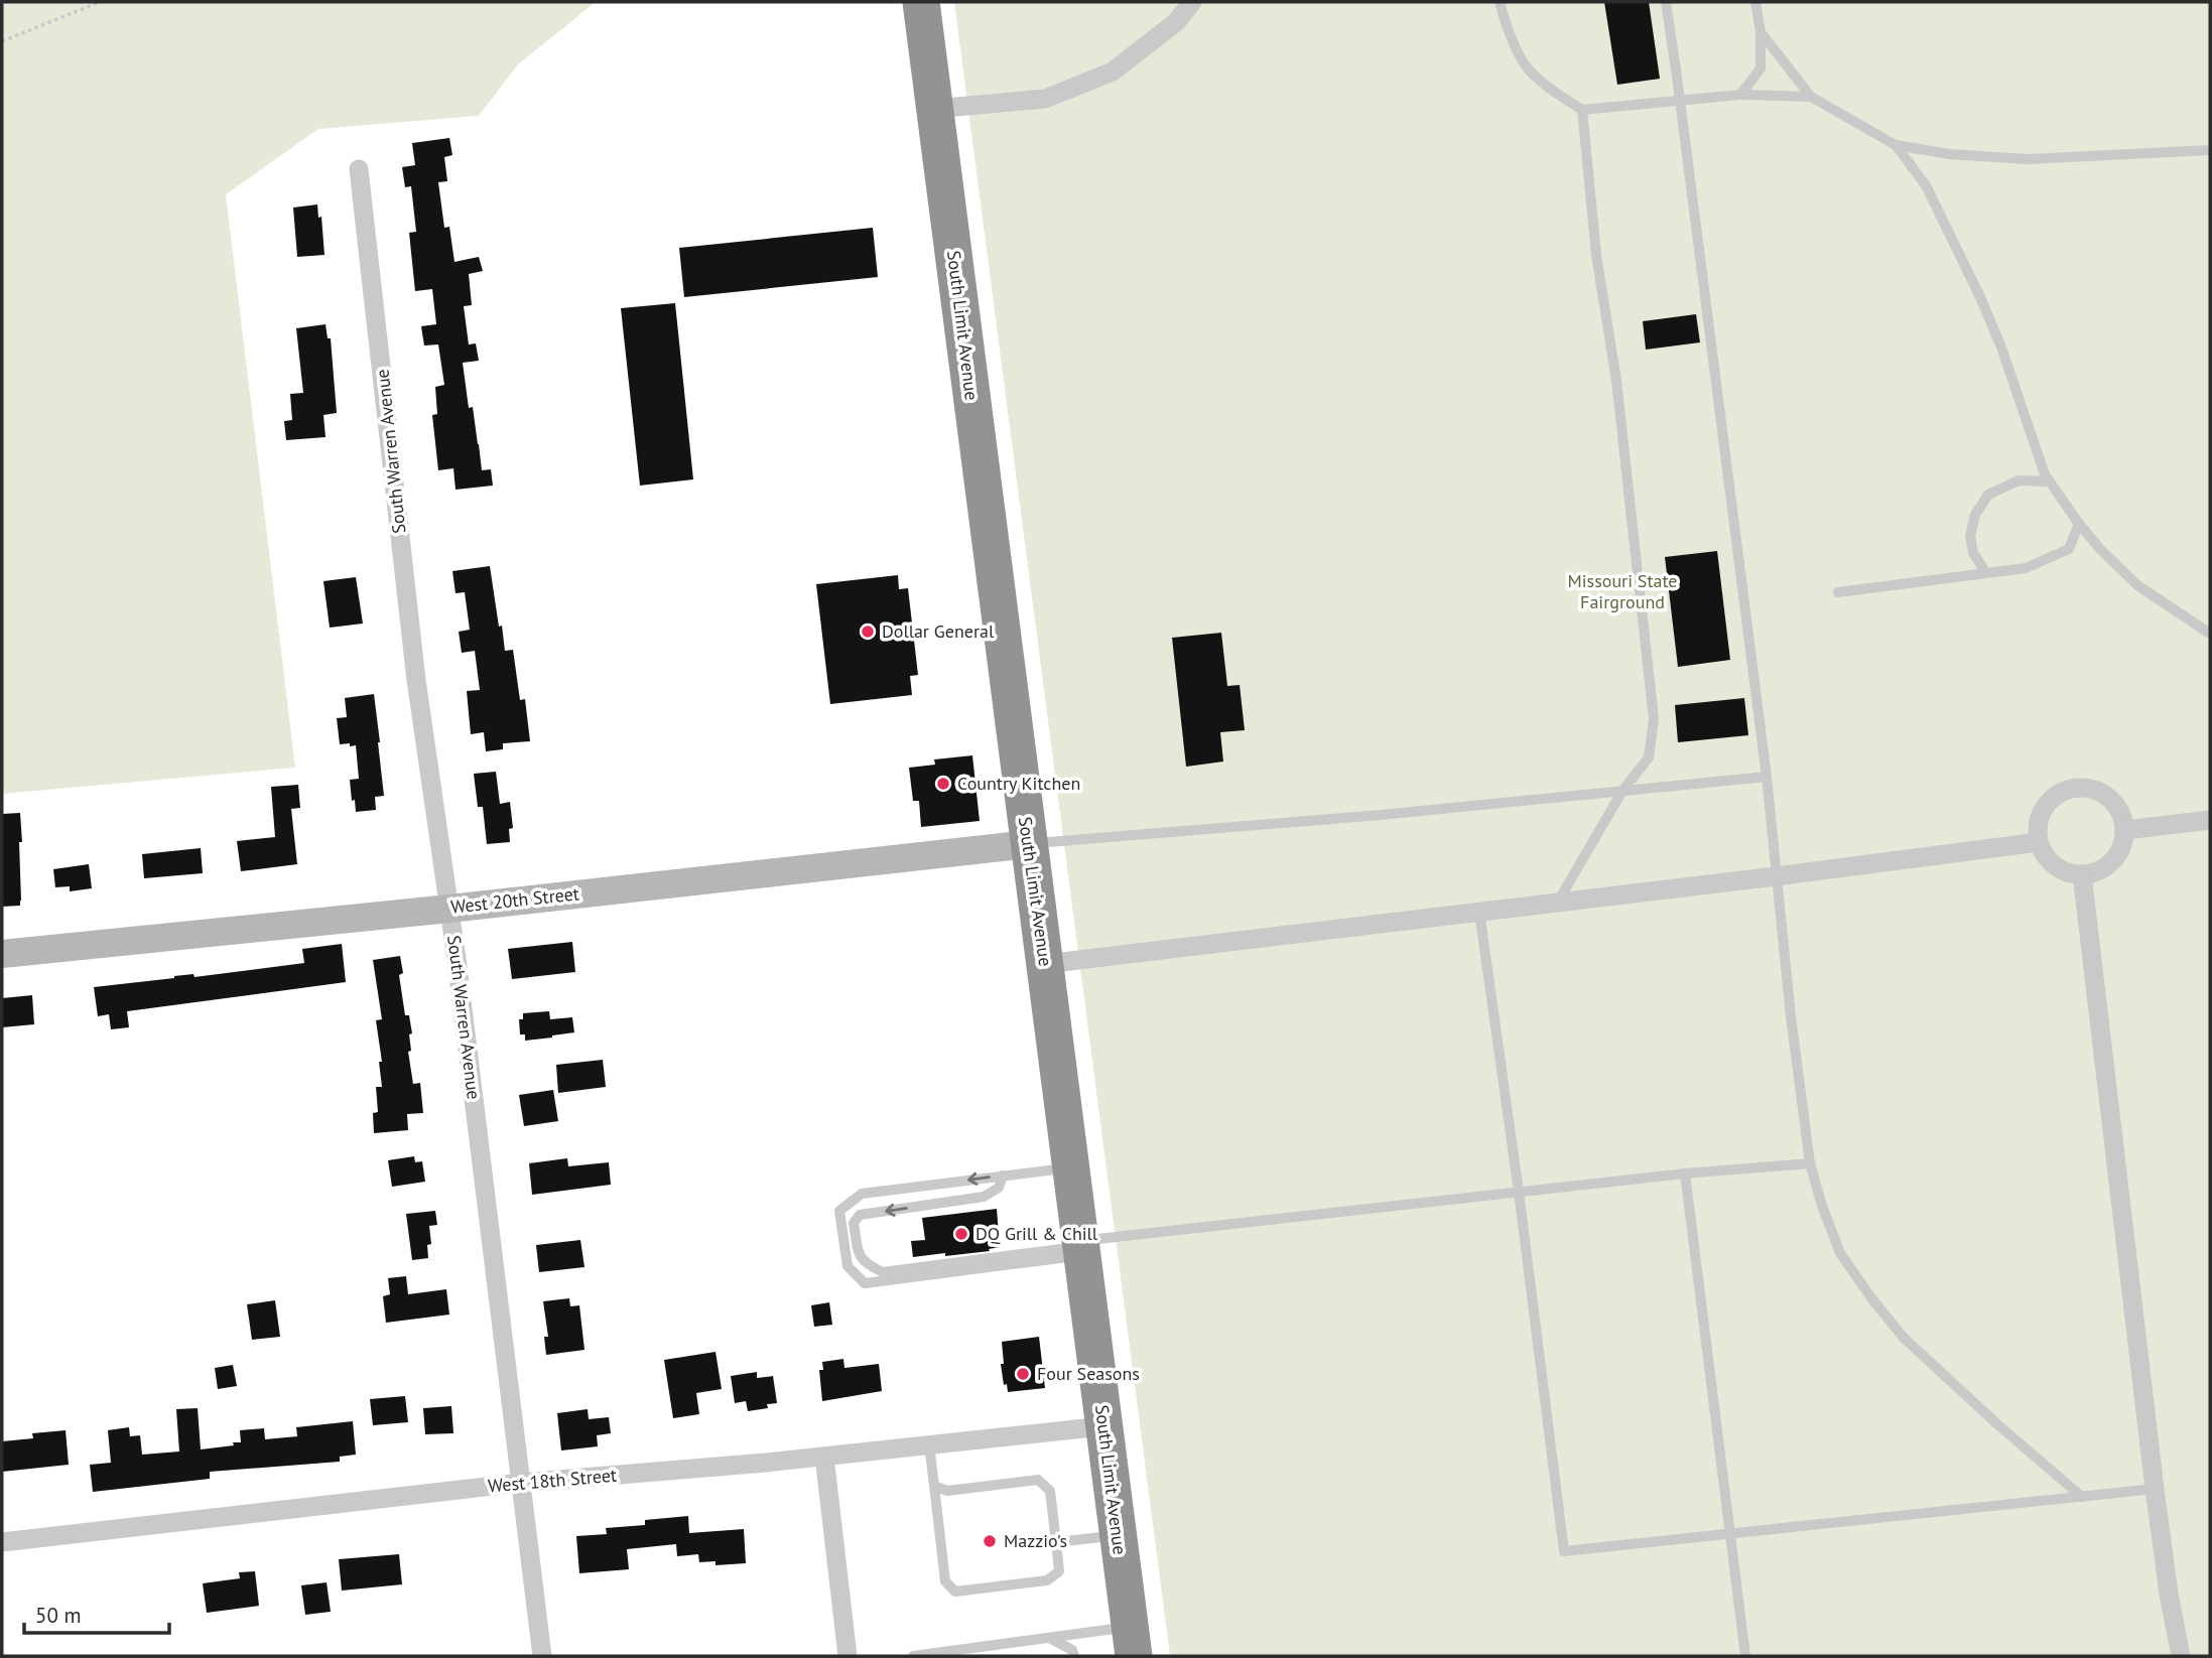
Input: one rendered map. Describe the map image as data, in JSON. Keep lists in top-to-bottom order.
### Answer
{
  "streets": {
    "highway": ["South Limit Avenue"],
    "street": ["South Warren Avenue", "West 20th Street", "West 18th Street"]
  },
  "crossings": [
    ["South Limit Avenue", "West 20th Street"],
    ["South Limit Avenue", "West 18th Street"],
    ["South Warren Avenue", "West 20th Street"],
    ["South Warren Avenue", "West 18th Street"]
  ],
  "parks": ["Missouri State Fairground"],
  "places": [
    "Dollar General",
    "Country Kitchen",
    "DQ Grill & Chill",
    "Four Seasons",
    "Mazzio's"
  ],
  "scale_bar": "50 m"
}
